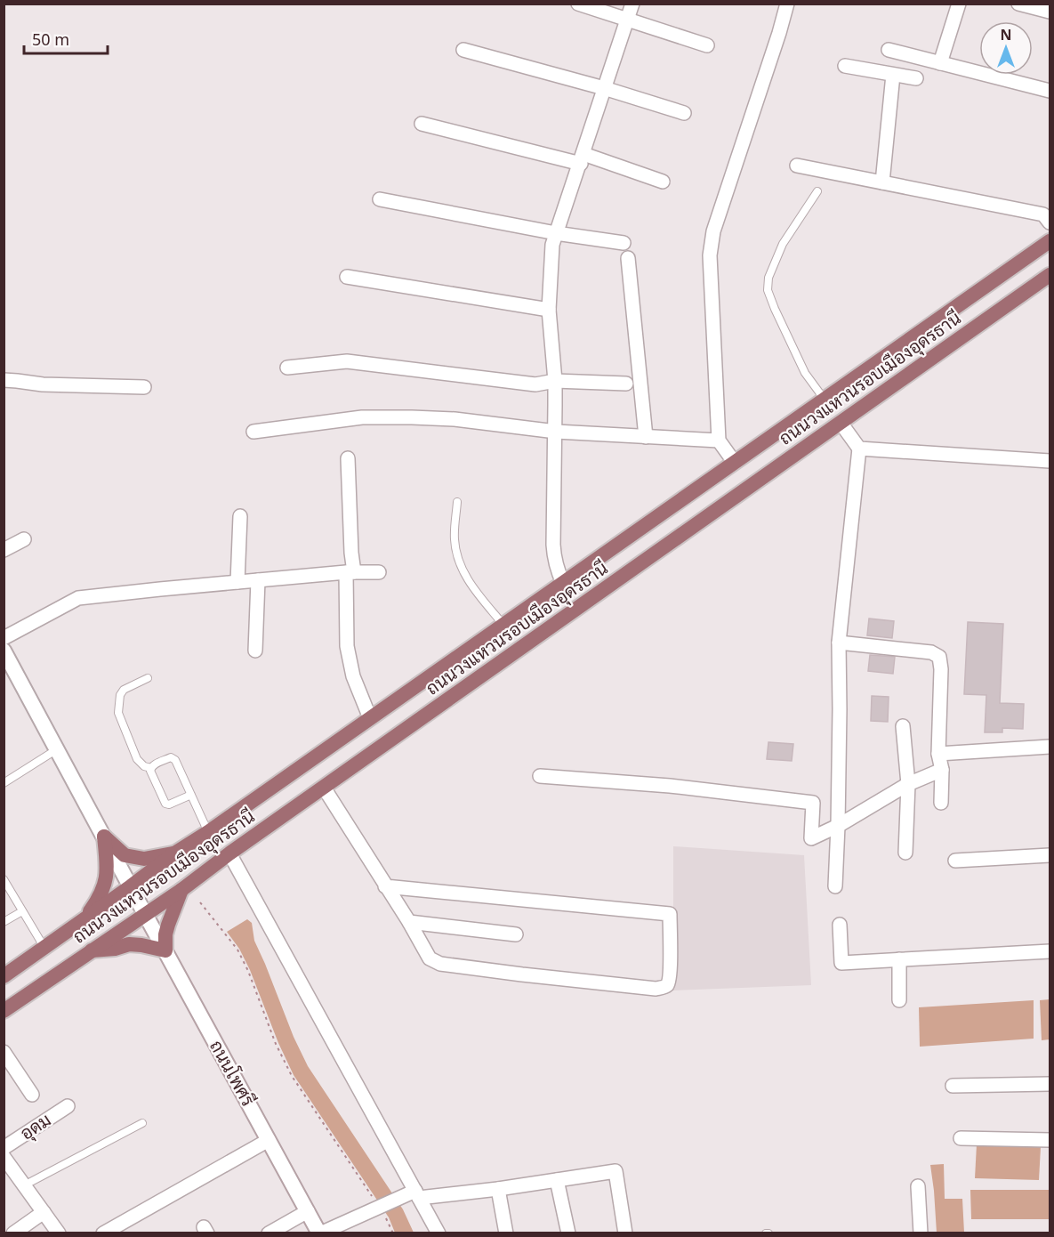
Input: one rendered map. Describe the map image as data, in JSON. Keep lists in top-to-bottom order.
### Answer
{
  "streets": {
    "main road": ["ถนนวงแหวนรอบเมืองอุดรธานี", "ถนนโพศรี"],
    "street": ["อุดม"]
  },
  "crossings": [
    ["ถนนวงแหวนรอบเมืองอุดรธานี", "ถนนโพศรี"]
  ],
  "scale_bar": "50 m",
  "north": "top"
}
